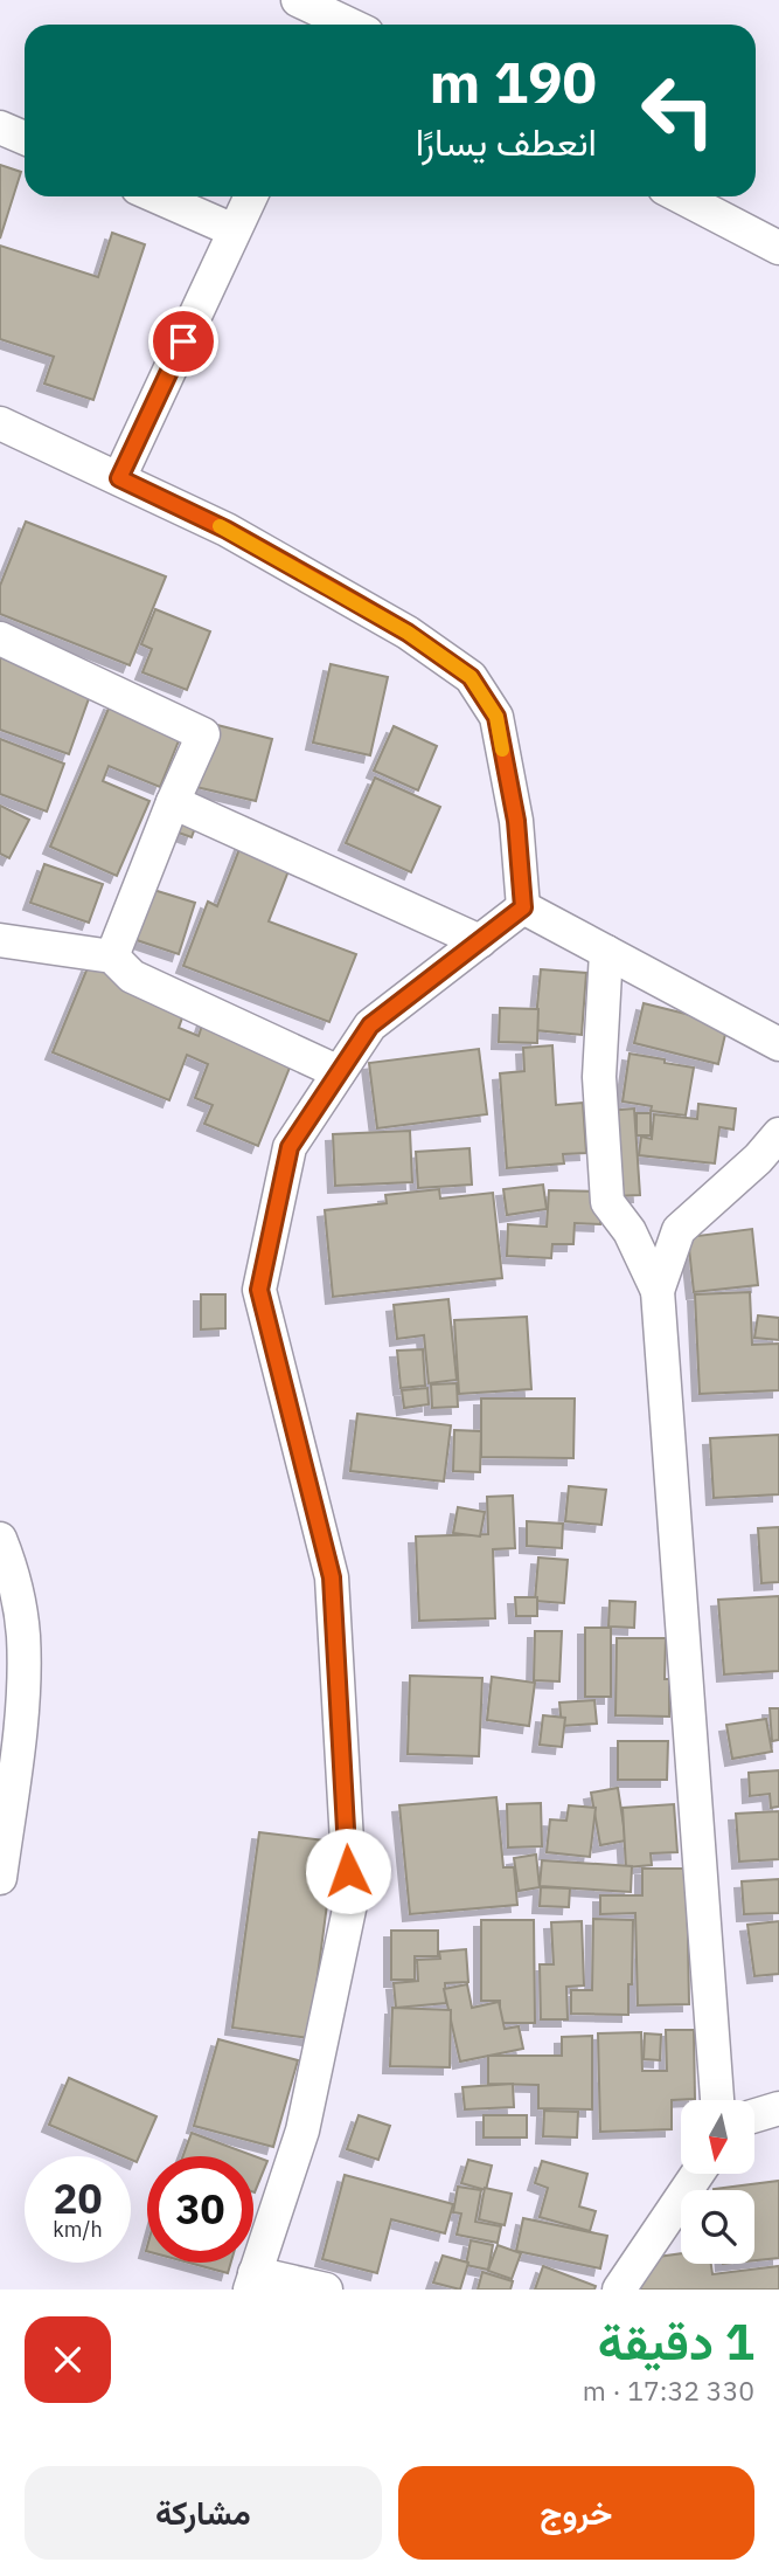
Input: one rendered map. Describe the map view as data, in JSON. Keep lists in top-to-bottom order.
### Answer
{
  "north": "bottom",
  "page": {
    "turn": ["190 m", "انعطف يسارًا"],
    "speed": "20 km/h",
    "limit": "30",
    "heading": ["1 دقيقة", "330 m · 17:32"],
    "buttons": ["خروج", "مشاركة"]
  }
}
